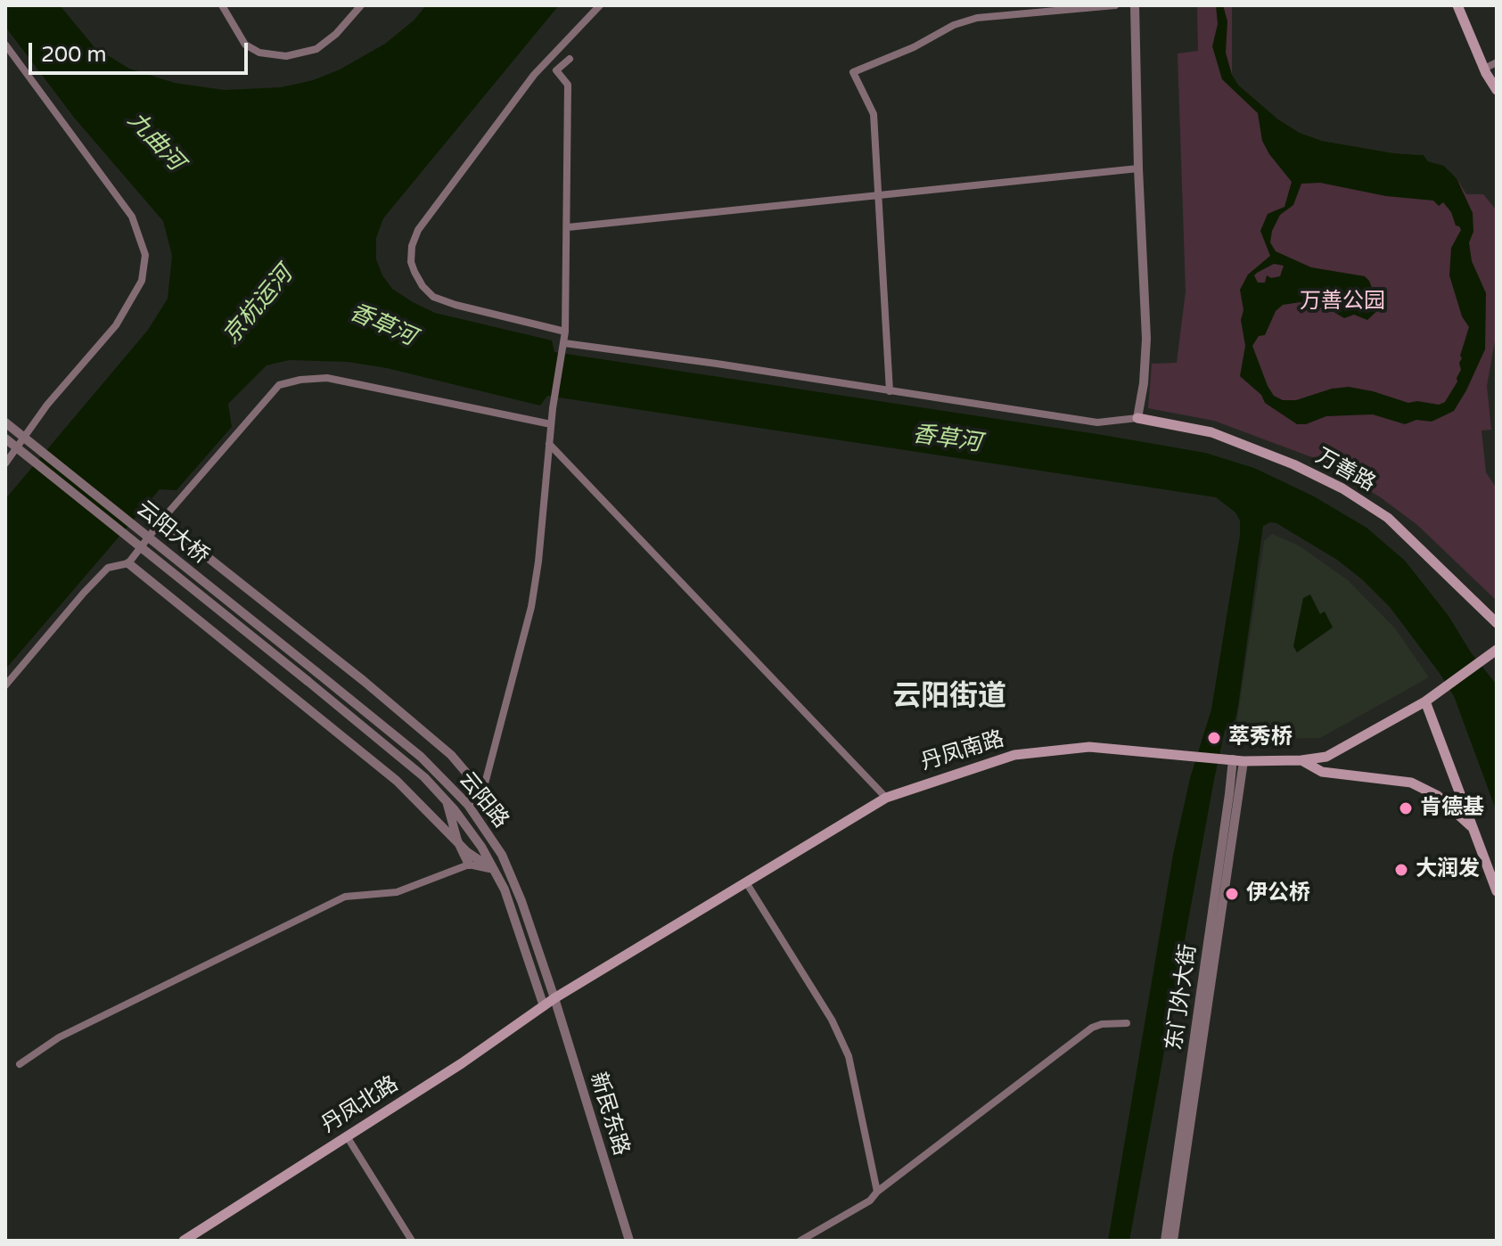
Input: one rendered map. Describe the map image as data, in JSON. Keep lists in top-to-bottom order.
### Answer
{
  "streets": {
    "main road": ["万善路", "丹凤南路", "丹凤北路"],
    "street": [
      "云阳大桥",
      "云阳路",
      "东门外大街",
      "新民东路"
    ]
  },
  "crossings": [
    ["云阳大桥", "云阳路"],
    ["丹凤南路", "云阳路"],
    ["丹凤南路", "东门外大街"],
    ["丹凤南路", "丹凤北路"],
    ["丹凤南路", "新民东路"],
    ["云阳路", "丹凤北路"],
    ["云阳路", "新民东路"],
    ["丹凤北路", "新民东路"]
  ],
  "districts": ["云阳街道"],
  "water": ["九曲河", "京杭运河", "香草河"],
  "parks": ["万善公园"],
  "places": [
    "萃秀桥",
    "肯德基",
    "大润发",
    "伊公桥"
  ],
  "scale_bar": "200 m"
}
